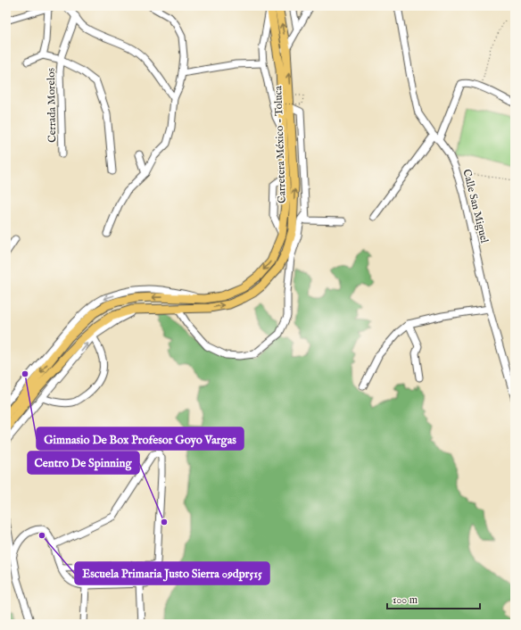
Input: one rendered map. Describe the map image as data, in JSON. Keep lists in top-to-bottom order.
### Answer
{
  "streets": {
    "main road": ["Carretera México - Toluca"],
    "street": ["Cerrada Morelos", "Calle San Miguel"]
  },
  "places": ["Gimnasio De Box Profesor Goyo Vargas", "Centro De Spinning", "Escuela Primaria Justo Sierra 09dpr515"],
  "scale_bar": "100 m"
}
